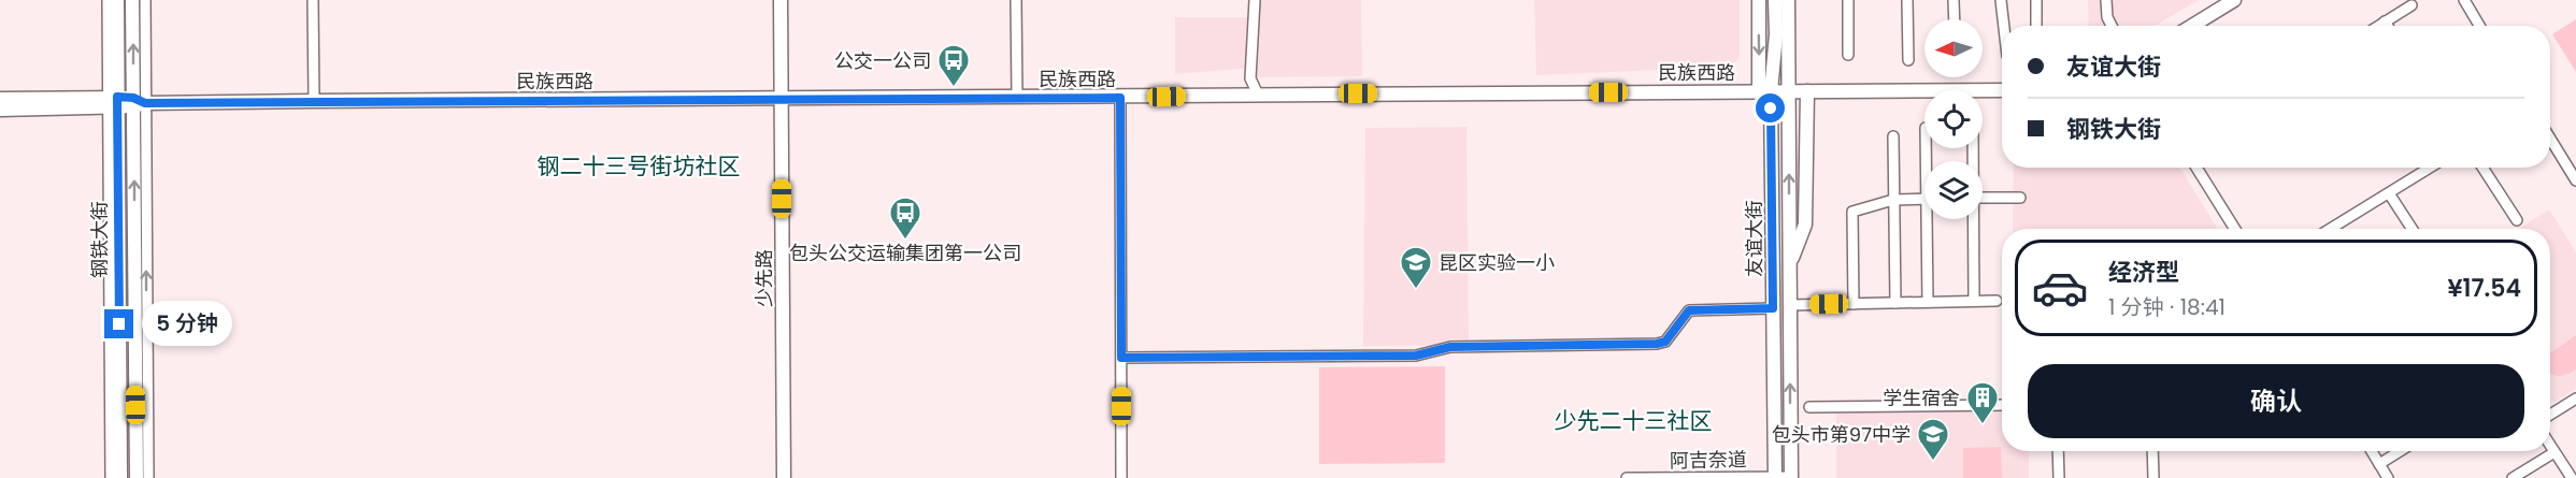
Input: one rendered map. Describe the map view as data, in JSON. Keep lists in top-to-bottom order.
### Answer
{
  "streets": {
    "main road": [
      "民族西路",
      "友谊大街",
      "钢铁大街",
      "少先路"
    ],
    "street": ["阿吉奈道"]
  },
  "crossings": [
    ["民族西路", "友谊大街"],
    ["民族西路", "钢铁大街"],
    ["民族西路", "少先路"],
    ["友谊大街", "阿吉奈道"]
  ],
  "districts": ["钢二十三号街坊社区", "少先二十三社区"],
  "places": {
    "bus stop": ["公交一公司", "包头公交运输集团第一公司"],
    "school or university": ["昆区实验一小", "包头市第97中学"],
    "building": ["学生宿舍"]
  },
  "north": "left",
  "page": {
    "banner": ["友谊大街", "钢铁大街"],
    "list": [
      {
        "name": "经济型",
        "note": "1 分钟 · 18:41",
        "value": "¥17.54"
      }
    ],
    "bubble": "5 分钟",
    "buttons": "确认"
  }
}
